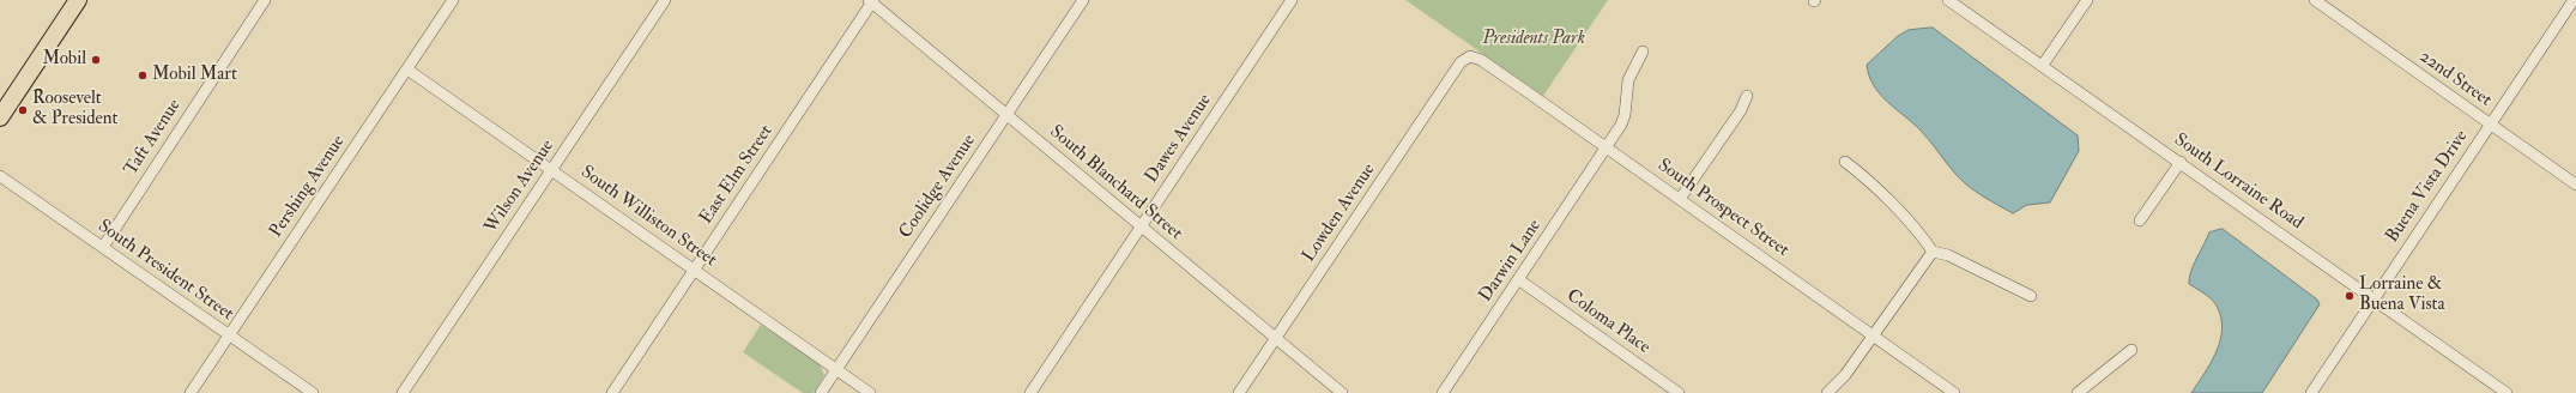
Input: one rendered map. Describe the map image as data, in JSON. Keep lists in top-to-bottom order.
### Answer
{
  "streets": {
    "street": [
      "22nd Street",
      "Taft Avenue",
      "Dawes Avenue",
      "East Elm Street",
      "South Lorraine Road",
      "South Blanchard Street",
      "Pershing Avenue",
      "Wilson Avenue",
      "Coolidge Avenue",
      "Buena Vista Drive",
      "South Prospect Street",
      "Lowden Avenue",
      "South Williston Street",
      "Darwin Lane",
      "South President Street",
      "Coloma Place"
    ]
  },
  "crossings": [
    ["22nd Street", "Buena Vista Drive"],
    ["Taft Avenue", "South President Street"],
    ["Dawes Avenue", "South Blanchard Street"],
    ["East Elm Street", "South Blanchard Street"],
    ["East Elm Street", "South Williston Street"],
    ["South Lorraine Road", "Buena Vista Drive"],
    ["South Blanchard Street", "Coolidge Avenue"],
    ["South Blanchard Street", "Lowden Avenue"],
    ["Pershing Avenue", "South Williston Street"],
    ["Pershing Avenue", "South President Street"],
    ["Wilson Avenue", "South Williston Street"],
    ["Coolidge Avenue", "South Williston Street"],
    ["South Prospect Street", "Lowden Avenue"],
    ["South Prospect Street", "Darwin Lane"],
    ["Darwin Lane", "Coloma Place"]
  ],
  "parks": ["Presidents Park"],
  "places": [
    "Mobil",
    "Mobil Mart",
    "Roosevelt & President",
    "Lorraine & Buena Vista"
  ]
}
